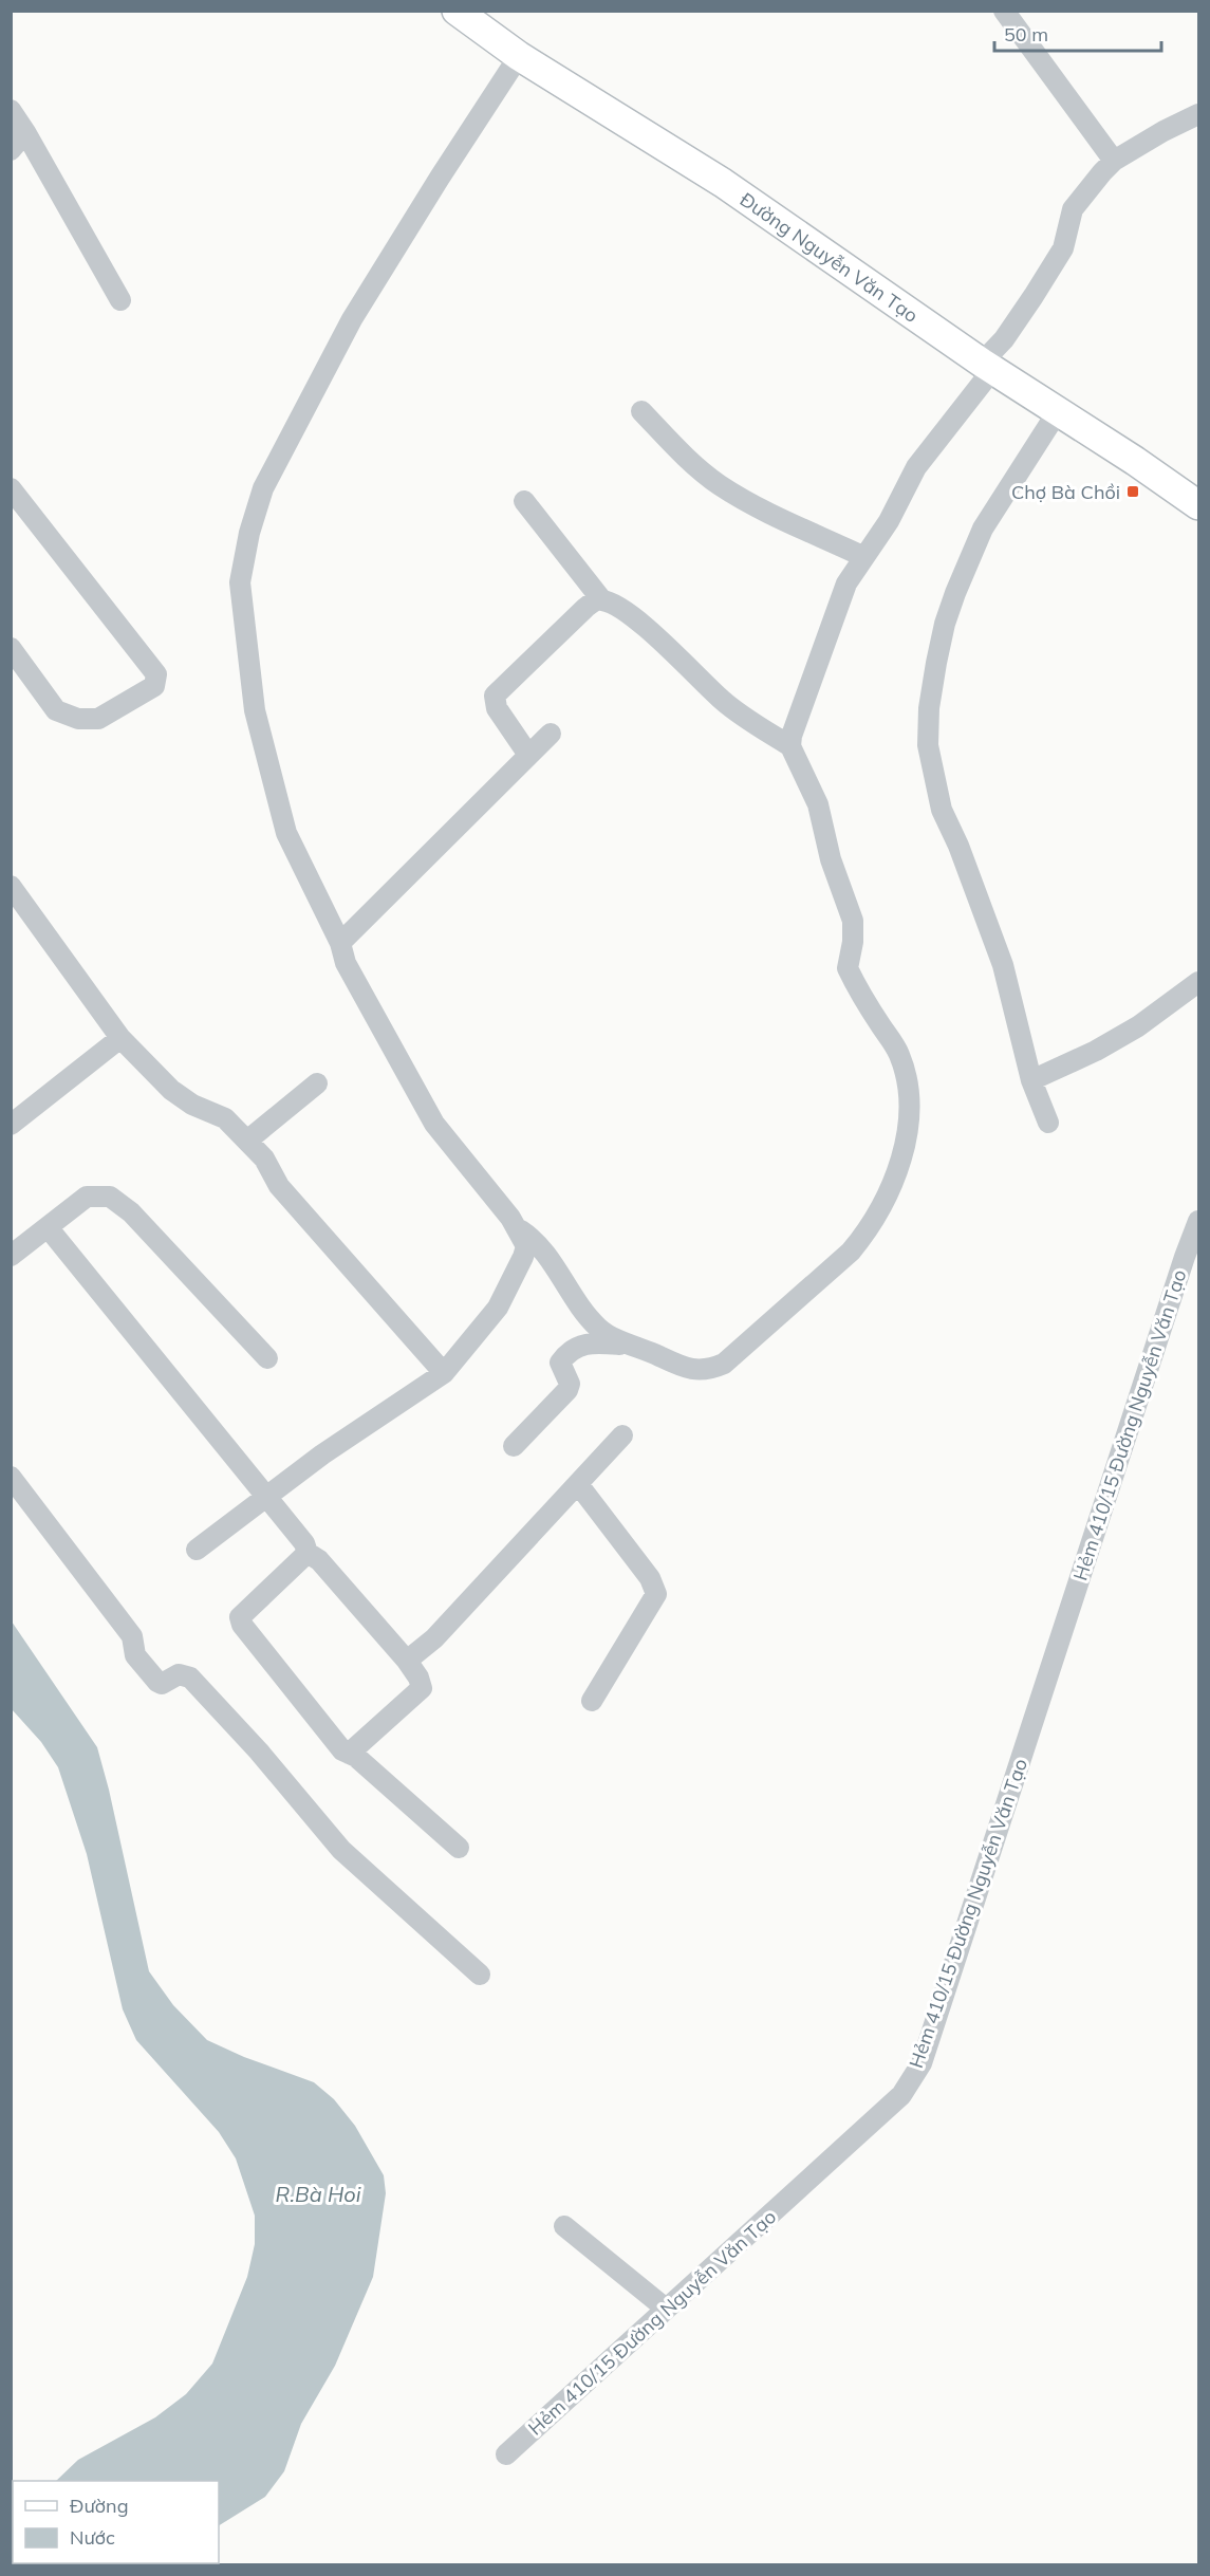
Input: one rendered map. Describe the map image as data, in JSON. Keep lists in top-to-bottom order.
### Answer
{
  "streets": {
    "main road": ["Đường Nguyễn Văn Tạo"],
    "street": ["Hẻm 410/15 Đường Nguyễn Văn Tạo"]
  },
  "water": ["R.Bà Hoi"],
  "places": {
    "transit": ["Chợ Bà Chồi"]
  },
  "legend": ["Đường", "Nước"],
  "scale_bar": "50 m"
}
